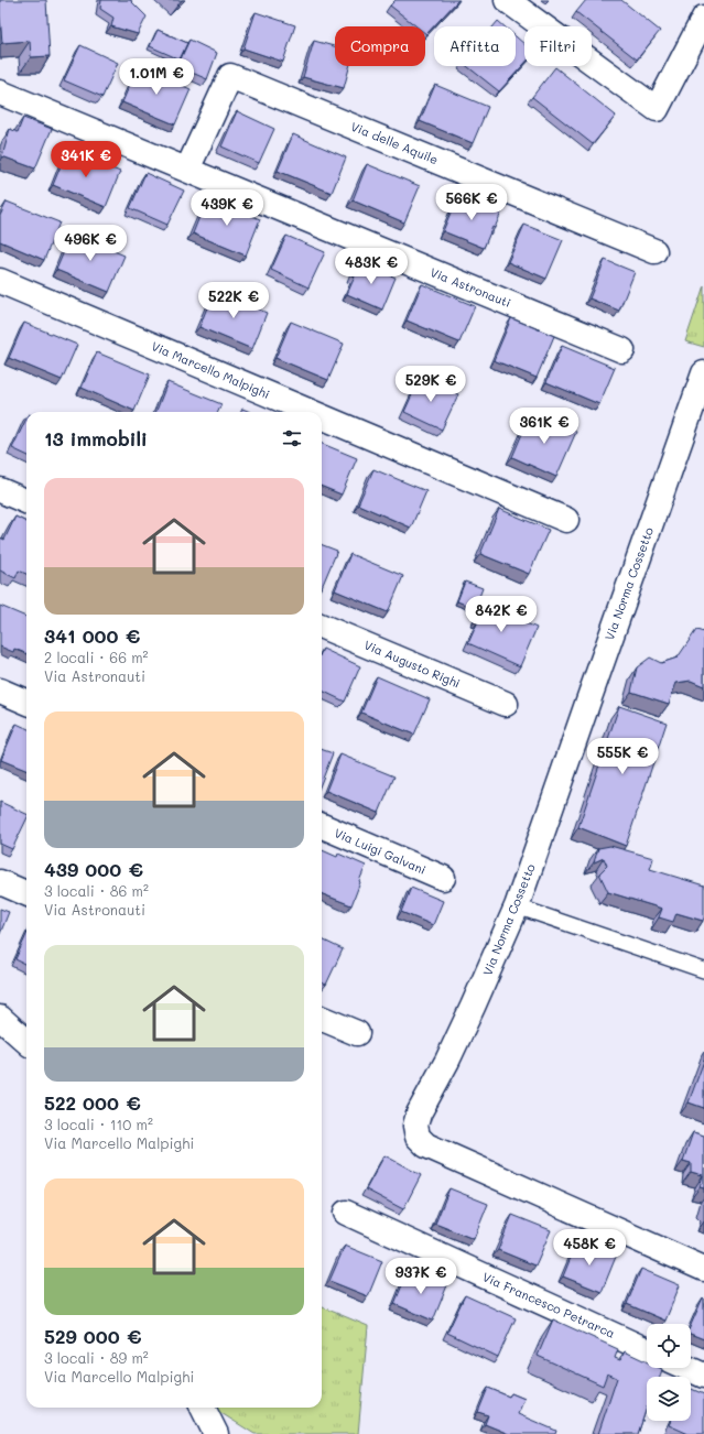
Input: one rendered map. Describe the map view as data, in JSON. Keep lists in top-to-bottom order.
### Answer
{
  "streets": {
    "street": [
      "Via delle Aquile",
      "Via Astronauti",
      "Via Marcello Malpighi",
      "Via Norma Cossetto",
      "Via Augusto Righi",
      "Via Luigi Galvani",
      "Via Francesco Petrarca"
    ]
  },
  "crossings": [
    ["Via delle Aquile", "Via Astronauti"]
  ],
  "page": {
    "chip": ["Compra", "Affitta", "Filtri"],
    "price": [
      "1.01M €",
      "341K €",
      "566K €",
      "439K €",
      "496K €",
      "483K €",
      "522K €",
      "529K €",
      "361K €",
      "842K €",
      "555K €",
      "458K €",
      "937K €"
    ],
    "heading": "13 immobili",
    "list": [
      {
        "name": "341 000 €",
        "note": "2 locali · 66 m² · Via Astronauti"
      },
      {
        "name": "439 000 €",
        "note": "3 locali · 86 m² · Via Astronauti"
      },
      {
        "name": "522 000 €",
        "note": "3 locali · 110 m² · Via Marcello Malpighi"
      },
      {
        "name": "529 000 €",
        "note": "3 locali · 89 m² · Via Marcello Malpighi"
      }
    ]
  }
}
